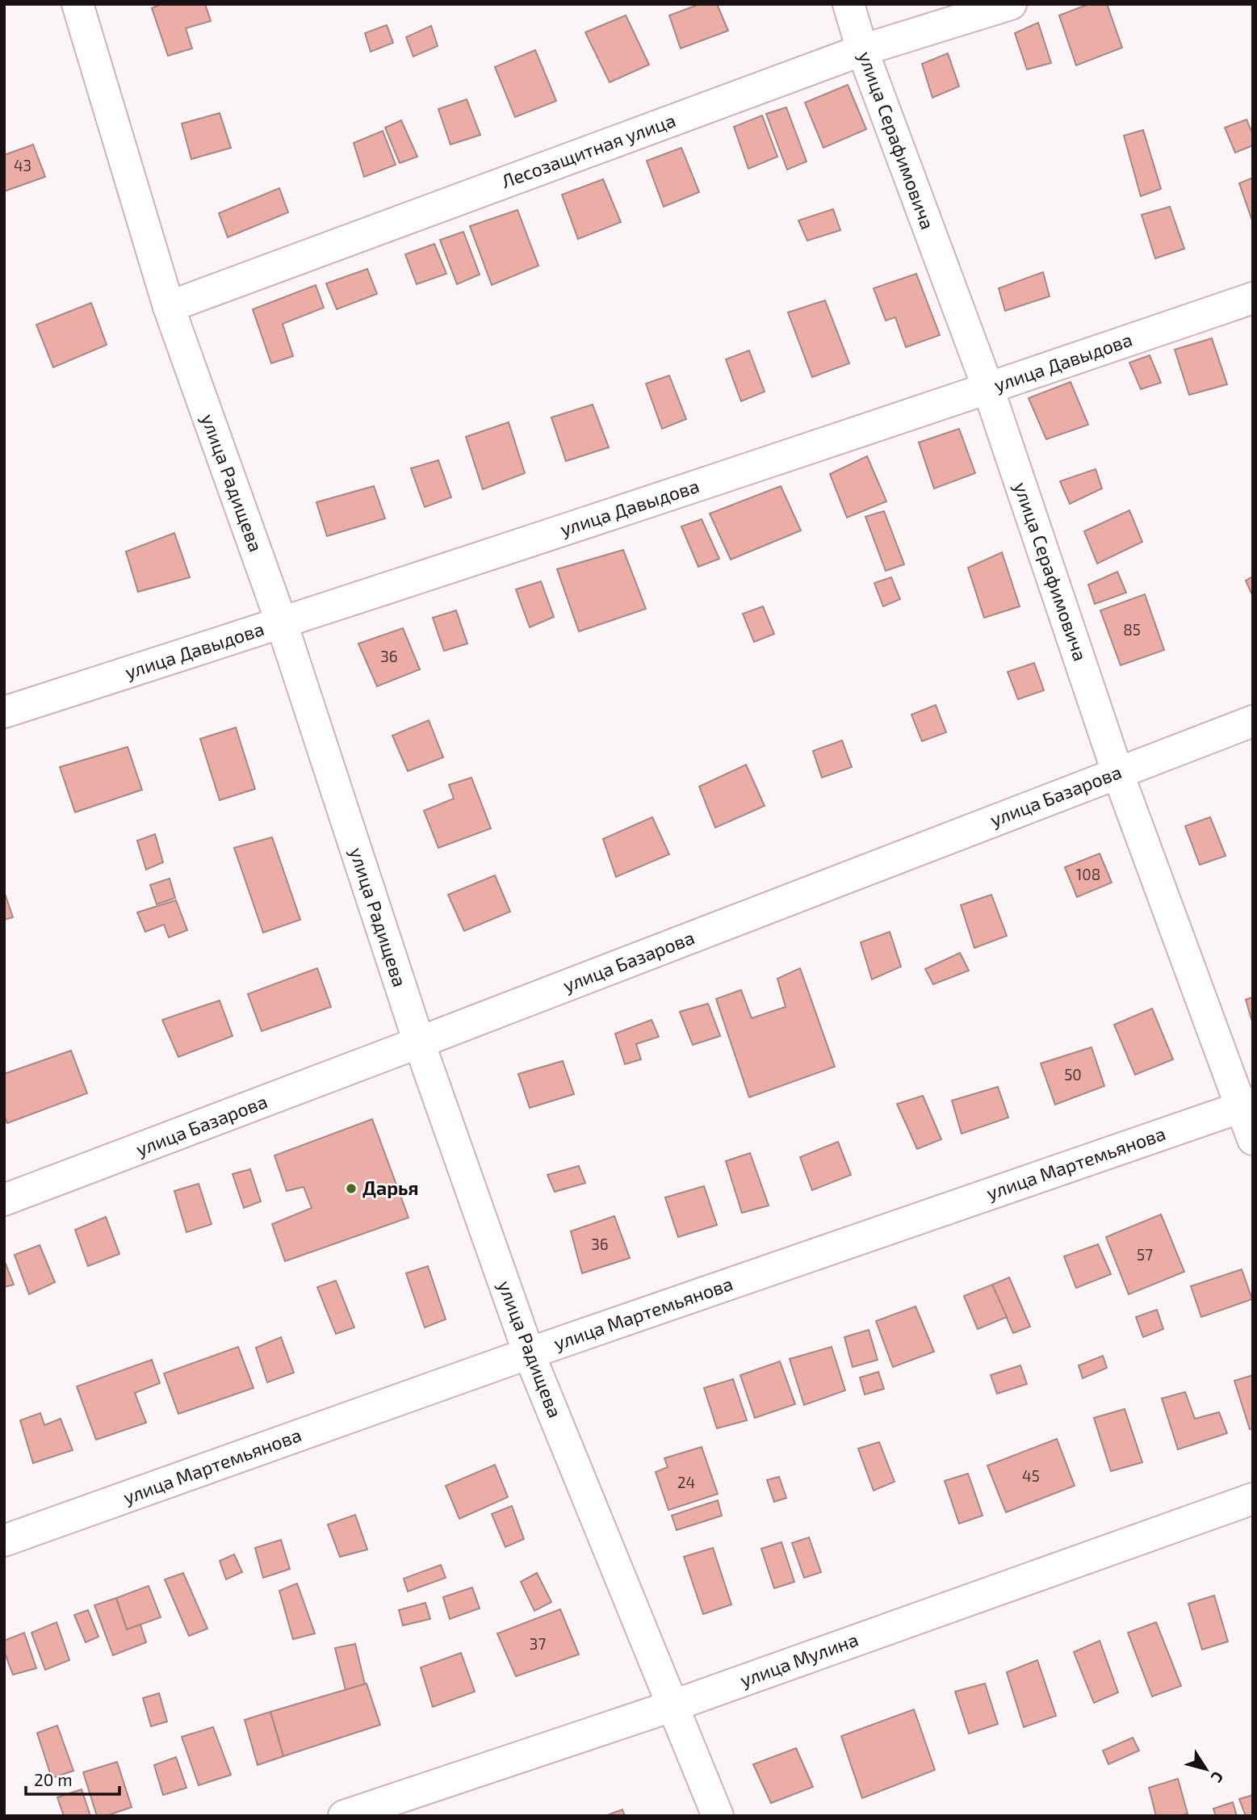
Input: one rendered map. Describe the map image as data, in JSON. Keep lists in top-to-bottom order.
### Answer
{
  "streets": {
    "street": [
      "улица Серафимовича",
      "Лесозащитная улица",
      "улица Давыдова",
      "улица Радищева",
      "улица Базарова",
      "улица Мартемьянова",
      "улица Мулина"
    ]
  },
  "crossings": [
    ["улица Серафимовича", "Лесозащитная улица"],
    ["улица Серафимовича", "улица Давыдова"],
    ["улица Серафимовича", "улица Базарова"],
    ["улица Серафимовича", "улица Мартемьянова"],
    ["Лесозащитная улица", "улица Радищева"],
    ["улица Давыдова", "улица Радищева"],
    ["улица Радищева", "улица Базарова"],
    ["улица Радищева", "улица Мартемьянова"],
    ["улица Радищева", "улица Мулина"]
  ],
  "places": ["Дарья"],
  "house_numbers": [
    "43",
    "85",
    "36",
    "108",
    "50",
    "36",
    "57",
    "45",
    "24",
    "37"
  ],
  "scale_bar": "20 m",
  "north": "bottom right"
}
